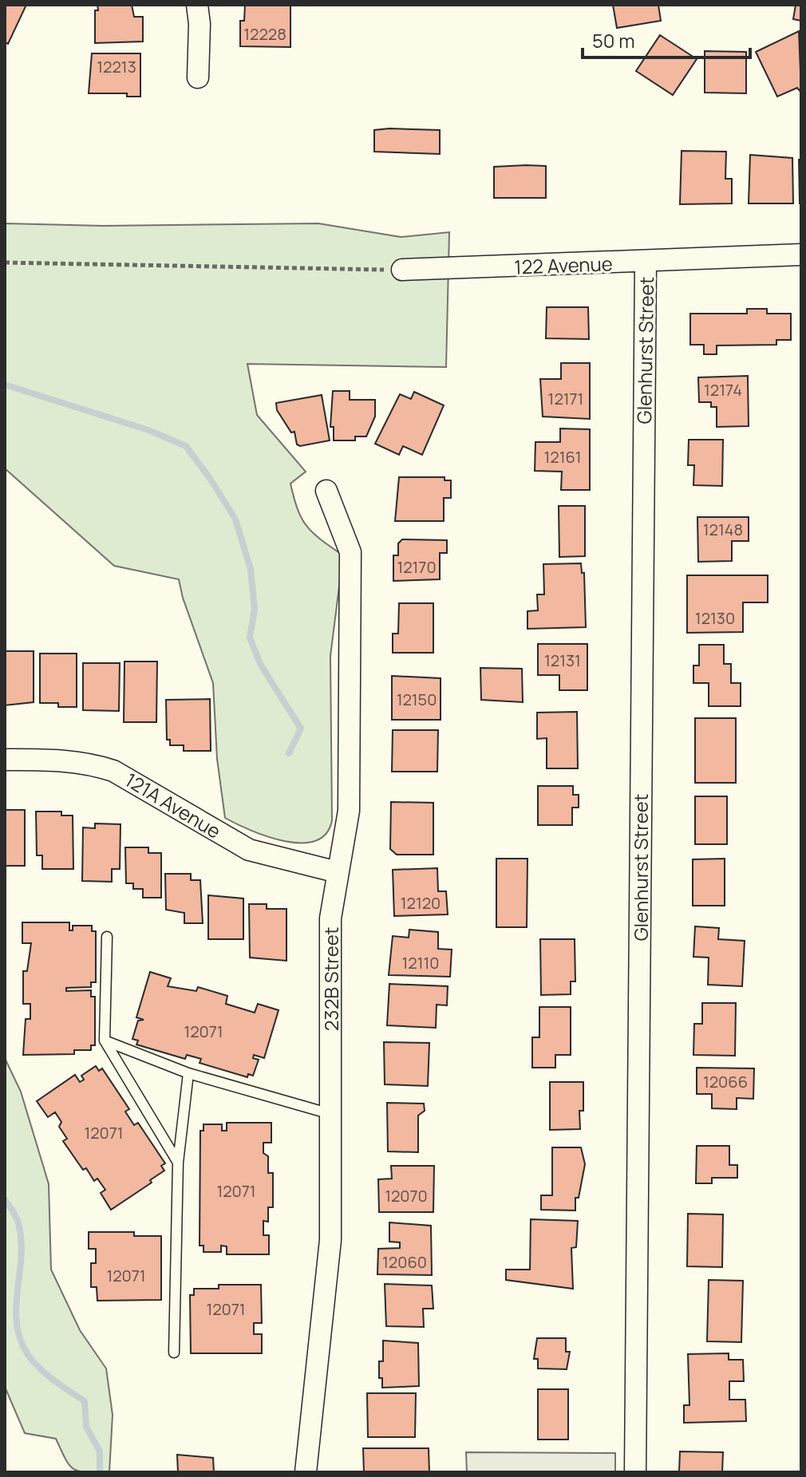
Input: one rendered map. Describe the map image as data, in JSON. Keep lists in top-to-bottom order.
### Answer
{
  "streets": {
    "street": [
      "122 Avenue",
      "Glenhurst Street",
      "121A Avenue",
      "232B Street"
    ]
  },
  "crossings": [
    ["122 Avenue", "Glenhurst Street"],
    ["121A Avenue", "232B Street"]
  ],
  "house_numbers": [
    "12228",
    "12213",
    "12174",
    "12171",
    "12161",
    "12148",
    "12170",
    "12130",
    "12131",
    "12150",
    "12120",
    "12110",
    "12071",
    "12066",
    "12071",
    "12071",
    "12070",
    "12060",
    "12071",
    "12071"
  ],
  "scale_bar": "50 m"
}
